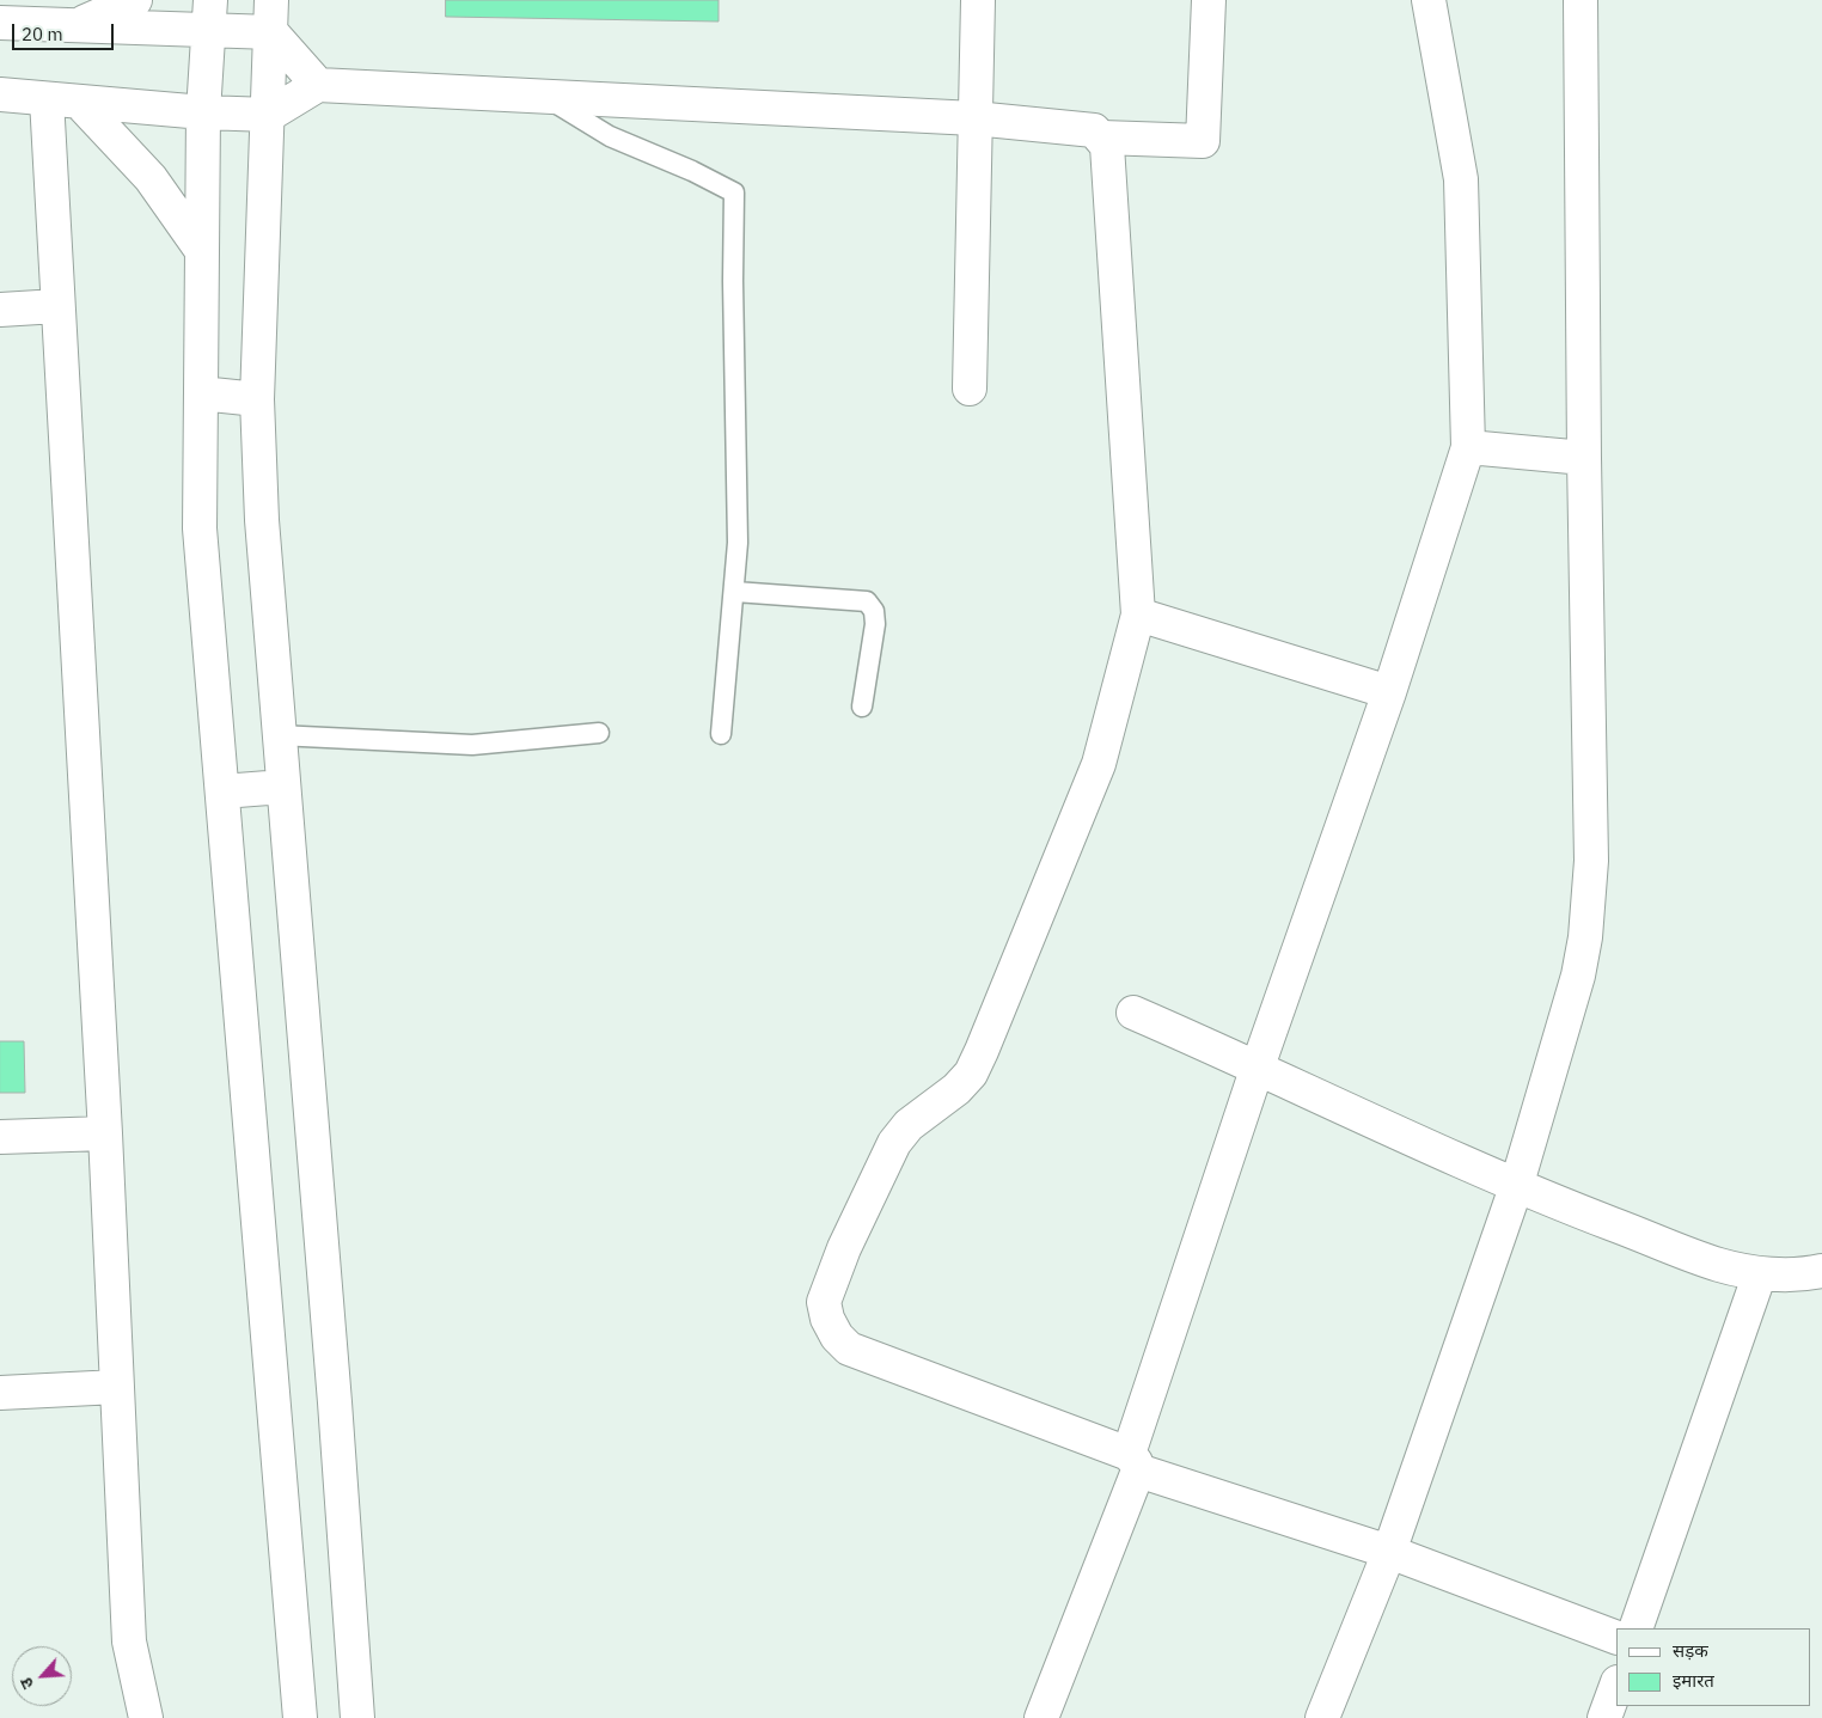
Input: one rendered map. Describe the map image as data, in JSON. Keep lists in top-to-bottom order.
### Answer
{
  "legend": ["सड़क", "इमारत"],
  "scale_bar": "20 m",
  "north": "bottom left"
}
